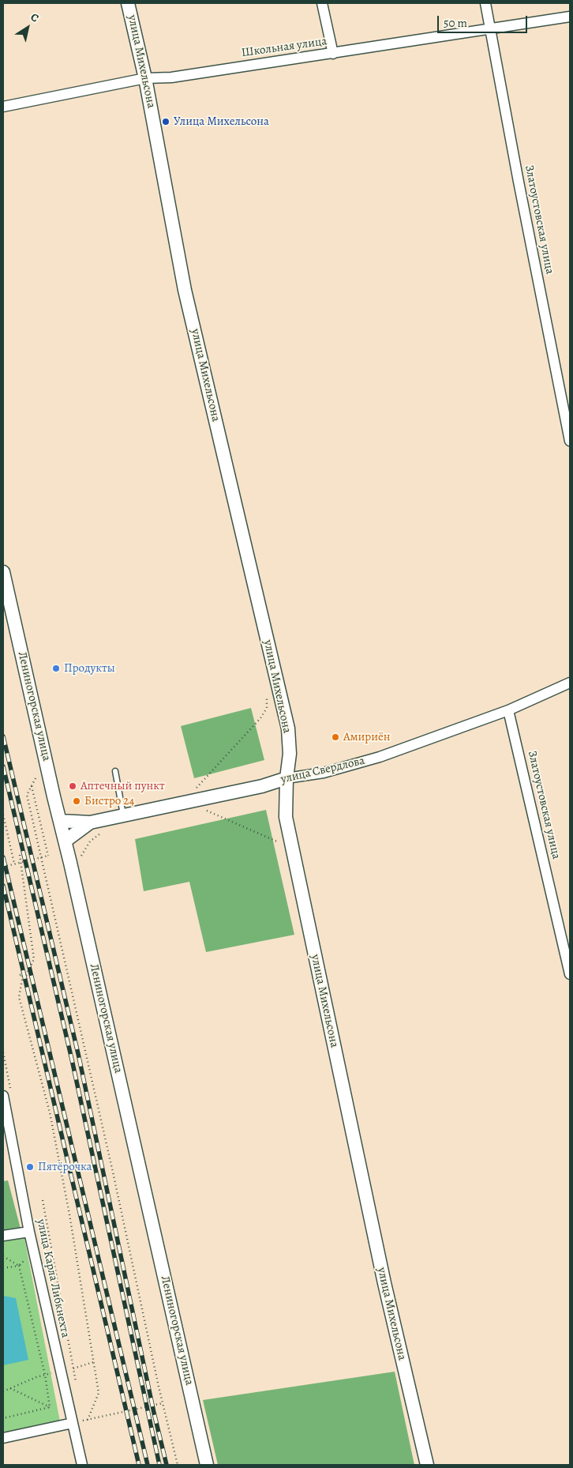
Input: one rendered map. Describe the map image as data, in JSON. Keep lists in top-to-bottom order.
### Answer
{
  "streets": {
    "street": [
      "Школьная улица",
      "улица Михельсона",
      "Златоустовская улица",
      "Лениногорская улица",
      "улица Свердлова",
      "улица Карла Либкнехта"
    ]
  },
  "crossings": [
    ["Школьная улица", "улица Михельсона"],
    ["Школьная улица", "Златоустовская улица"],
    ["улица Михельсона", "улица Свердлова"],
    ["Златоустовская улица", "улица Свердлова"],
    ["Лениногорская улица", "улица Свердлова"]
  ],
  "places": [
    "Улица Михельсона",
    "Продукты",
    "Амириён",
    "Аптечный пункт",
    "Бистро 24",
    "Пятёрочка"
  ],
  "scale_bar": "50 m",
  "north": "top right"
}
